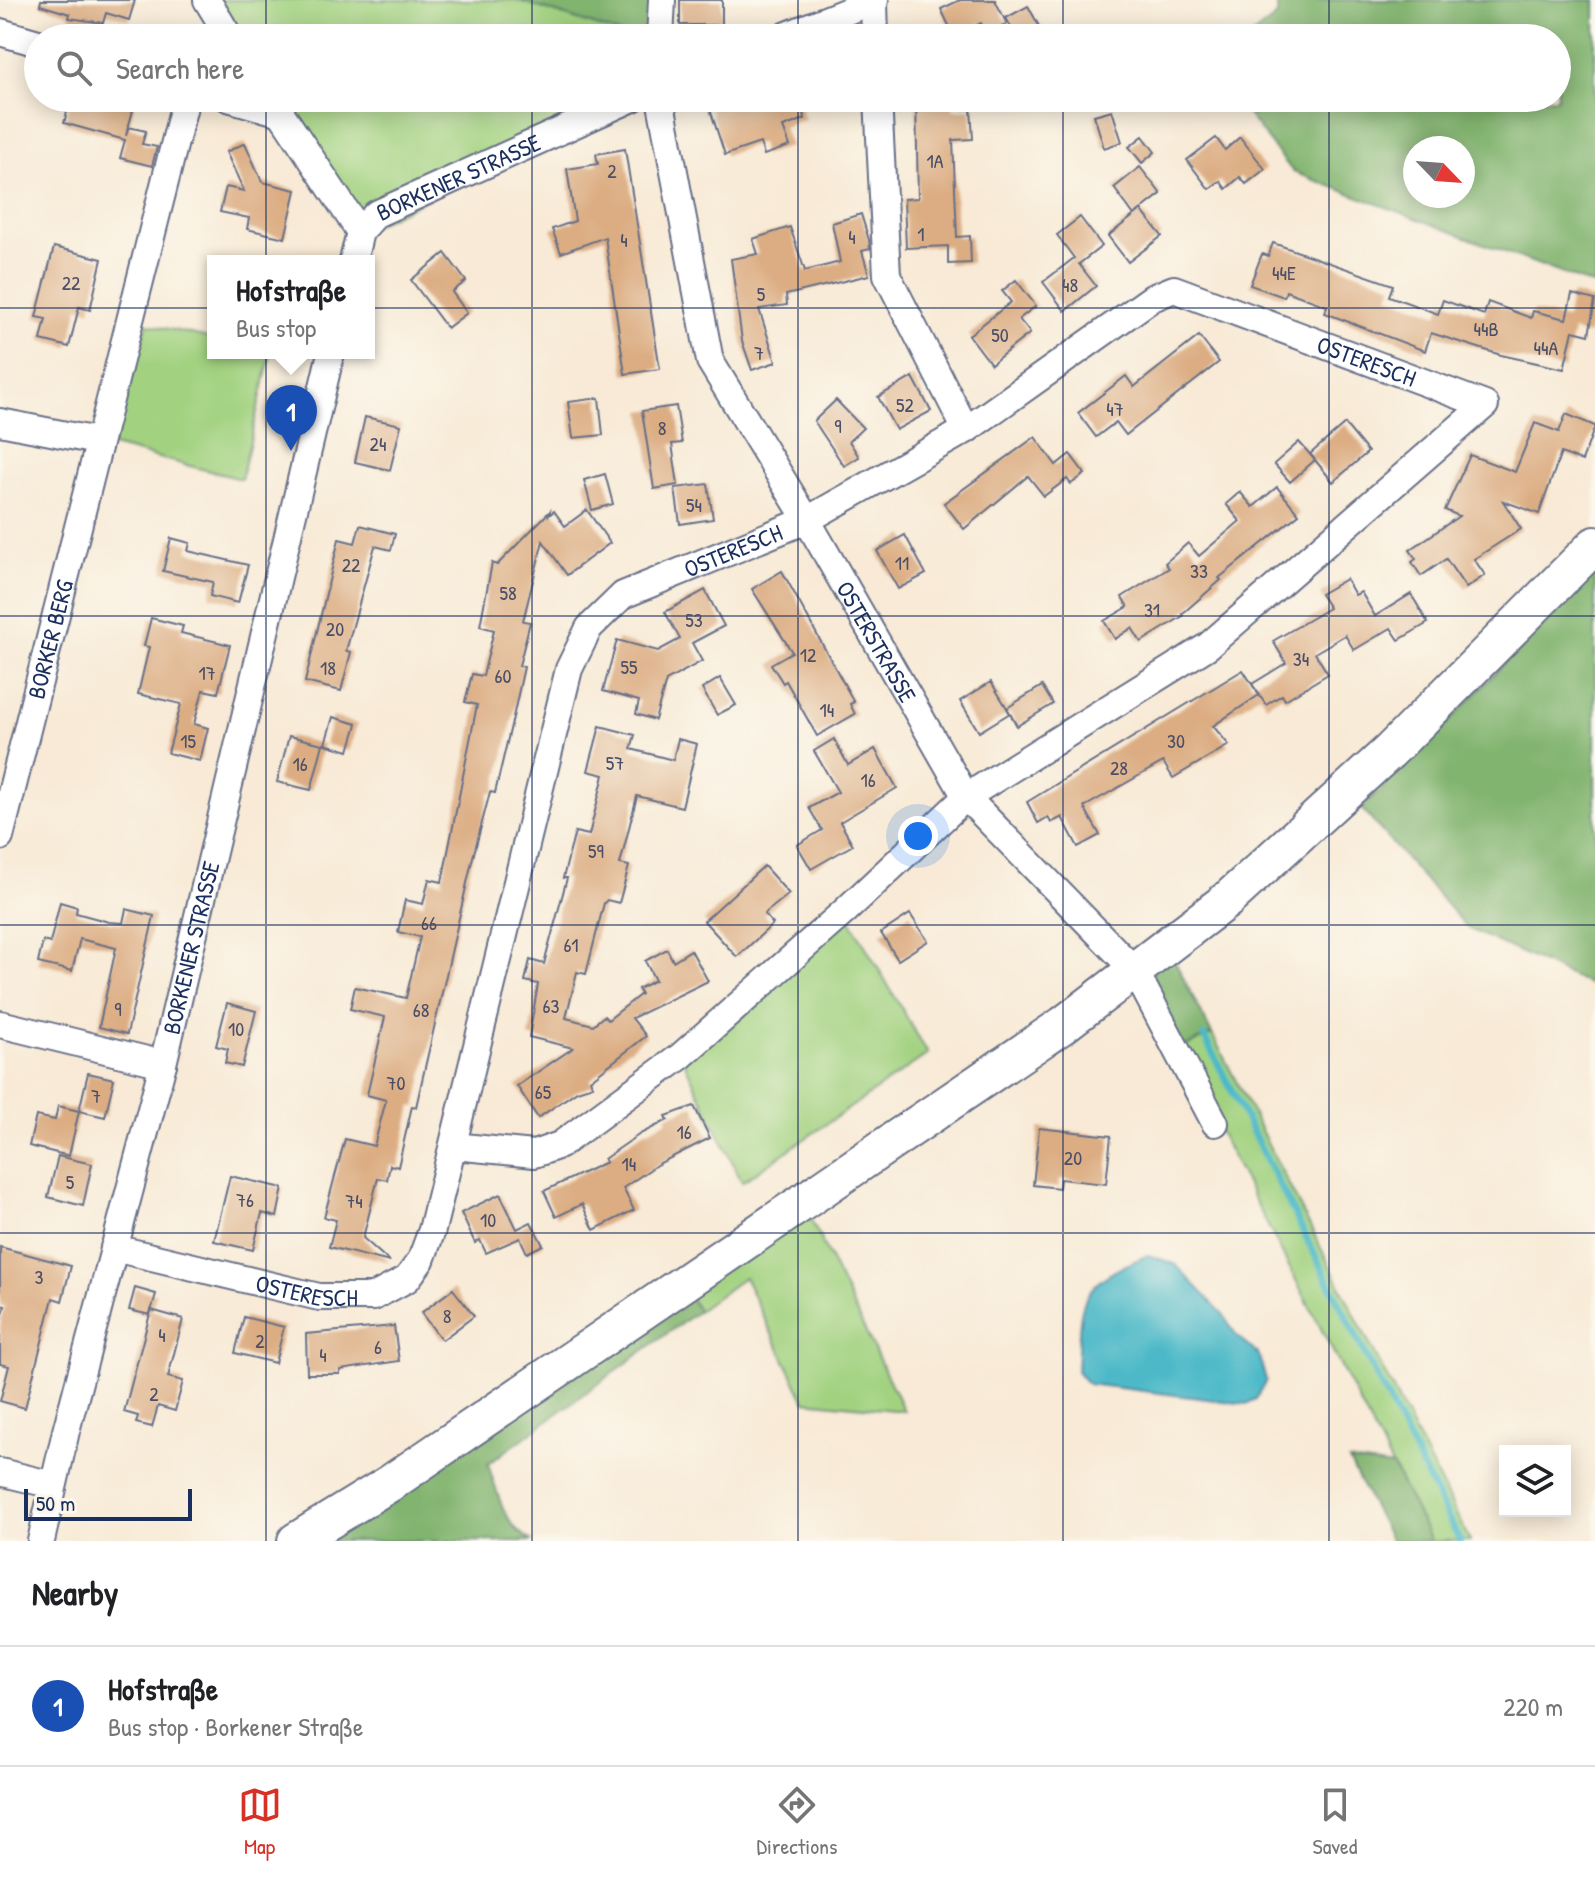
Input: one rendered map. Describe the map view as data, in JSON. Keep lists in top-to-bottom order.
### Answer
{
  "streets": {
    "street": [
      "BORKENER STRASSE",
      "OSTERESCH",
      "BORKER BERG",
      "OSTERSTRASSE"
    ]
  },
  "crossings": [
    ["BORKENER STRASSE", "OSTERESCH"],
    ["OSTERESCH", "OSTERSTRASSE"]
  ],
  "house_numbers": [
    "1A",
    "2",
    "1",
    "4",
    "4",
    "44E",
    "22",
    "48",
    "5",
    "44B",
    "50",
    "44A",
    "7",
    "52",
    "47",
    "9",
    "8",
    "24",
    "54",
    "11",
    "22",
    "33",
    "58",
    "31",
    "53",
    "20",
    "12",
    "34",
    "55",
    "18",
    "17",
    "60",
    "14",
    "15",
    "30",
    "57",
    "16",
    "28",
    "16",
    "59",
    "66",
    "61",
    "63",
    "9",
    "68",
    "10",
    "70",
    "65",
    "7",
    "16",
    "20",
    "14",
    "5",
    "76",
    "74",
    "10",
    "3",
    "8",
    "4",
    "2",
    "6",
    "4",
    "2"
  ],
  "scale_bar": "50 m",
  "north": "bottom right",
  "page": {
    "search": "Search here",
    "popup": ["Hofstraße", "Bus stop"],
    "pins": "1",
    "scale": "50 m",
    "heading": "Nearby",
    "list": [
      {
        "mark": "1",
        "name": "Hofstraße",
        "note": "Bus stop · Borkener Straße",
        "value": "220 m"
      }
    ],
    "nav": ["Map", "Directions", "Saved"]
  }
}
